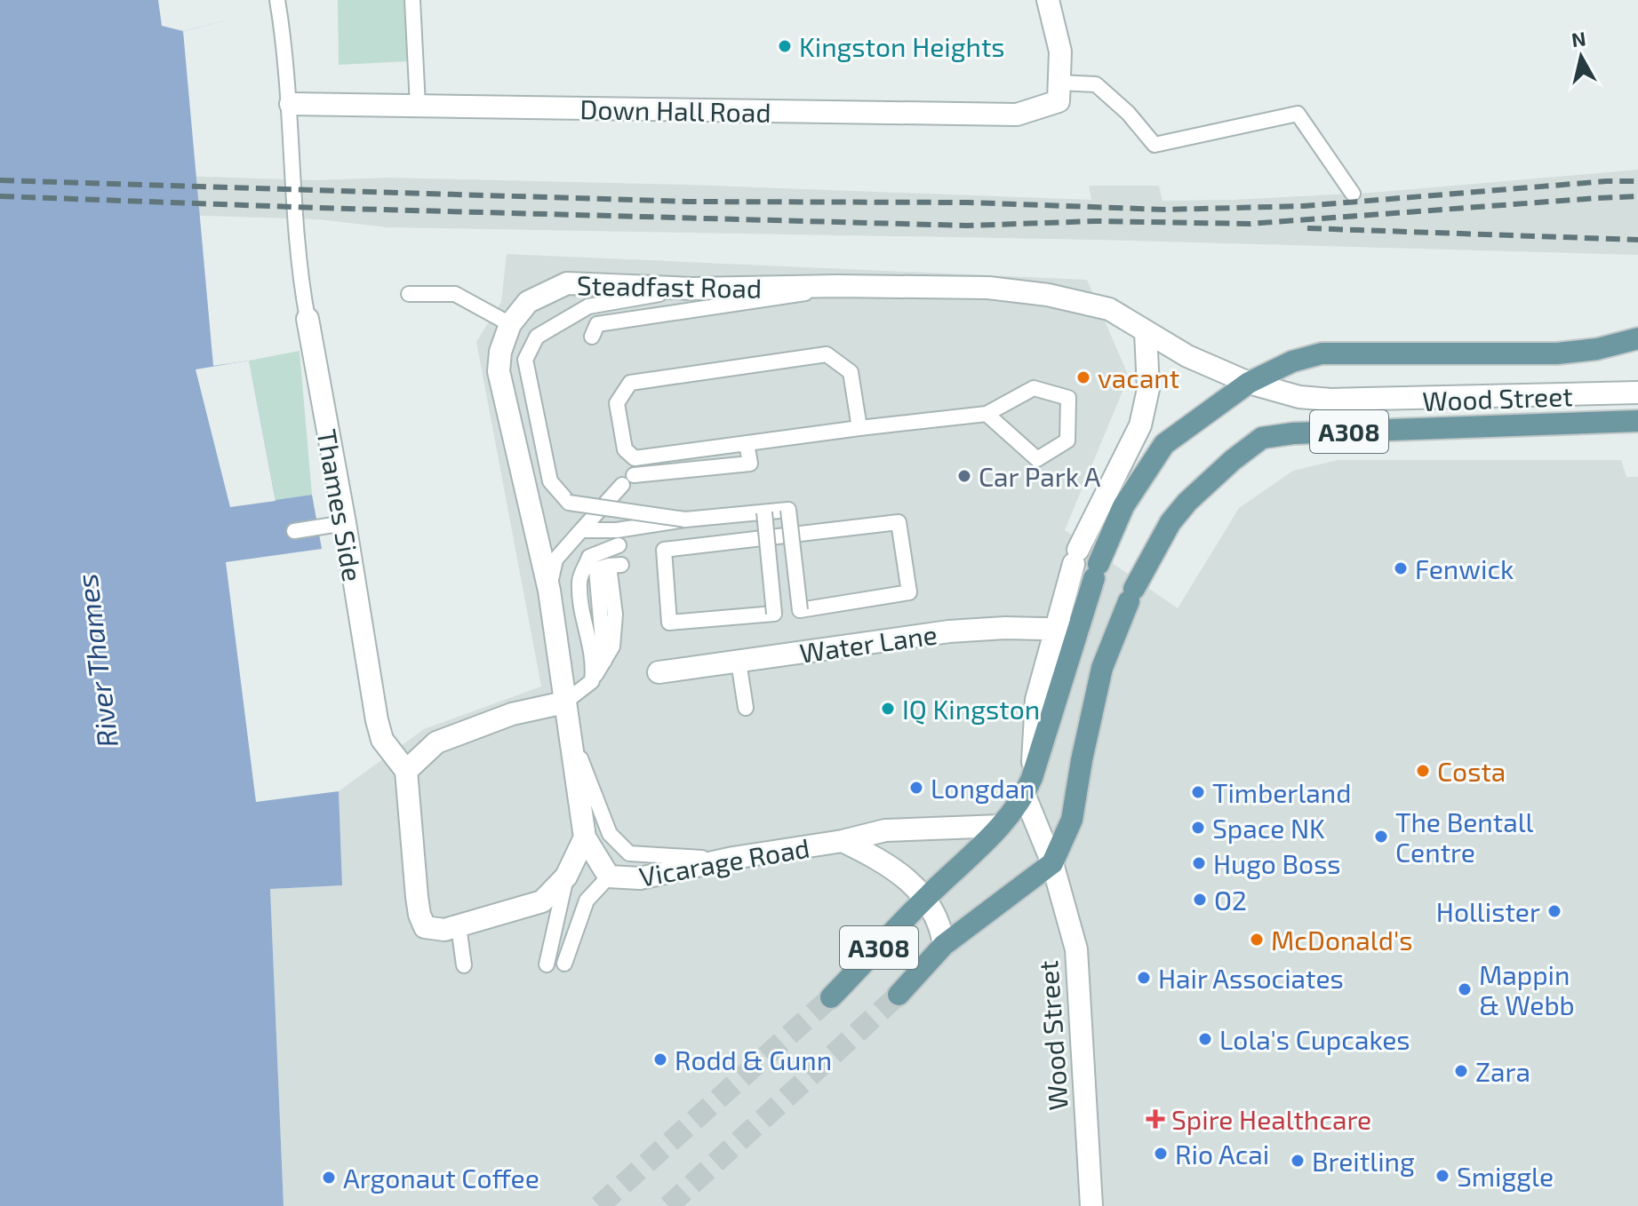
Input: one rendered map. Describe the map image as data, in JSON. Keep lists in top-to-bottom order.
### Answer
{
  "streets": {
    "main road": ["Wood Street", "A308"],
    "street": [
      "Down Hall Road",
      "Steadfast Road",
      "Thames Side",
      "Water Lane",
      "Vicarage Road"
    ]
  },
  "crossings": [
    ["Down Hall Road", "Thames Side"],
    ["Steadfast Road", "Wood Street"],
    ["Steadfast Road", "Thames Side"],
    ["Steadfast Road", "Vicarage Road"],
    ["Wood Street", "A308"],
    ["A308", "Water Lane"],
    ["A308", "Vicarage Road"],
    ["Thames Side", "Vicarage Road"]
  ],
  "water": ["River Thames"],
  "places": {
    "other": [
      "Kingston Heights",
      "vacant",
      "Car Park A",
      "Fenwick",
      "IQ Kingston",
      "Costa",
      "Longdan",
      "Timberland",
      "Space NK",
      "The Bentall Centre",
      "Hugo Boss",
      "O2",
      "Hollister",
      "McDonald's",
      "Hair Associates",
      "Mappin & Webb",
      "Lola's Cupcakes",
      "Rodd & Gunn",
      "Zara",
      "Rio Acai",
      "Breitling",
      "Smiggle",
      "Argonaut Coffee"
    ],
    "health": ["Spire Healthcare"]
  },
  "north": "top"
}
